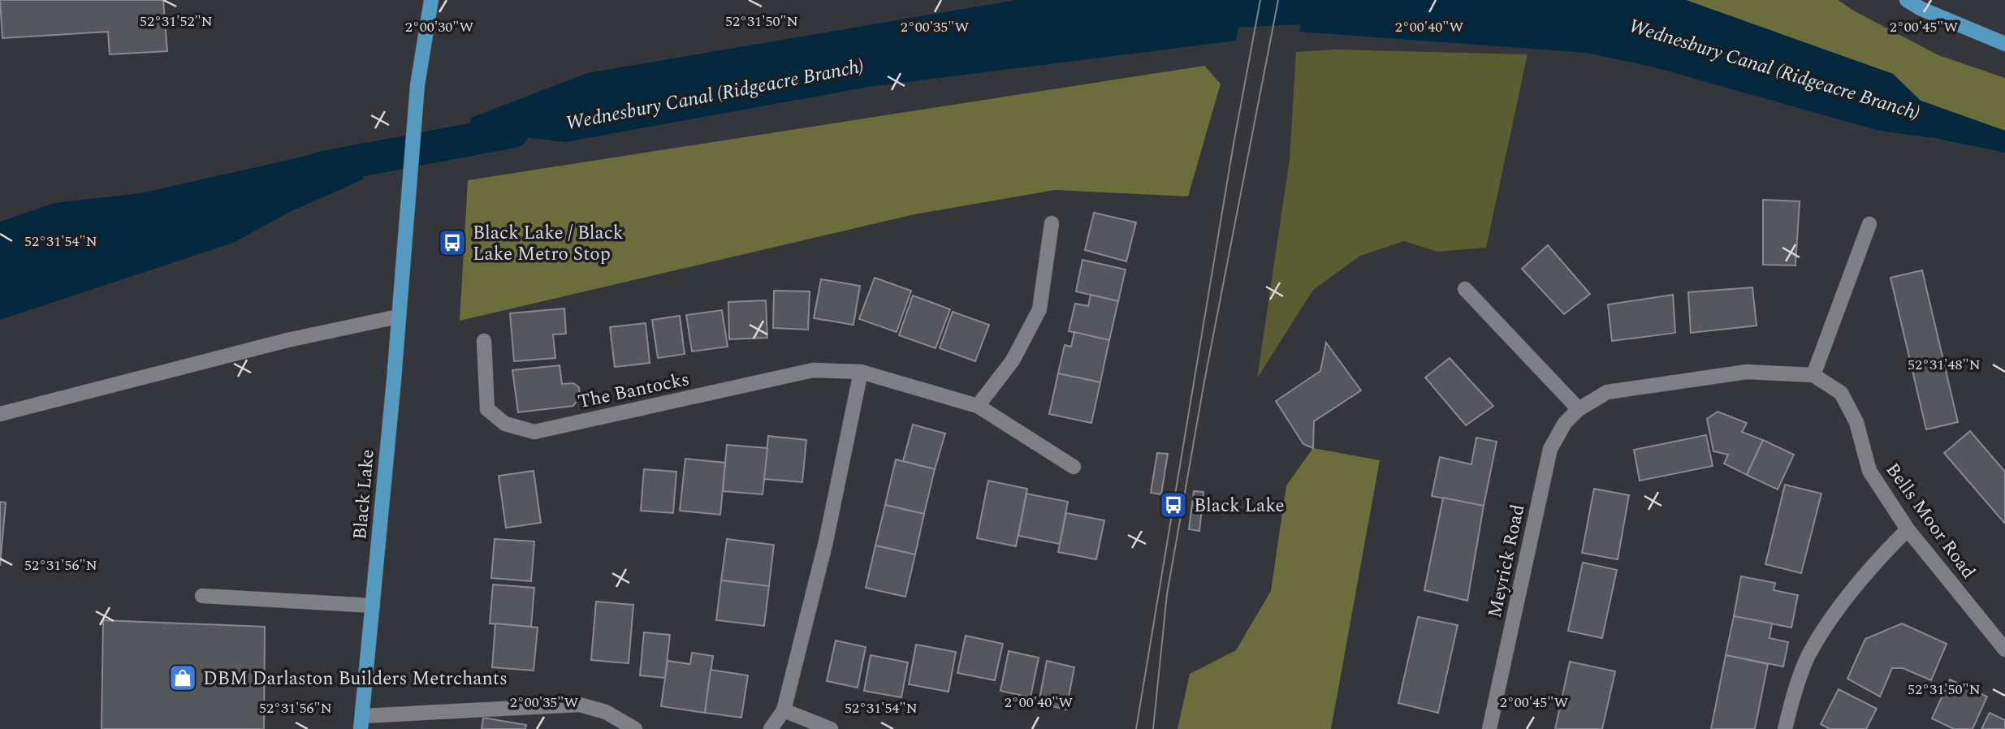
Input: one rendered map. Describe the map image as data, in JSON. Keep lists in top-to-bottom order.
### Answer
{
  "streets": {
    "main road": ["Black Lake"],
    "street": ["The Bantocks", "Bells Moor Road", "Meyrick Road"]
  },
  "crossings": [
    ["Bells Moor Road", "Meyrick Road"]
  ],
  "water": ["Wednesbury Canal (Ridgeacre Branch)"],
  "places": {
    "bus stop": ["Black Lake / Black Lake Metro Stop", "Black Lake"],
    "shop": ["DBM Darlaston Builders Metrchants"]
  },
  "coordinates": [
    "52°31'52\"N",
    "52°31'50\"N",
    "2°00'30\"W",
    "2°00'35\"W",
    "2°00'40\"W",
    "2°00'45\"W",
    "52°31'54\"N",
    "52°31'48\"N",
    "52°31'56\"N"
  ]
}
